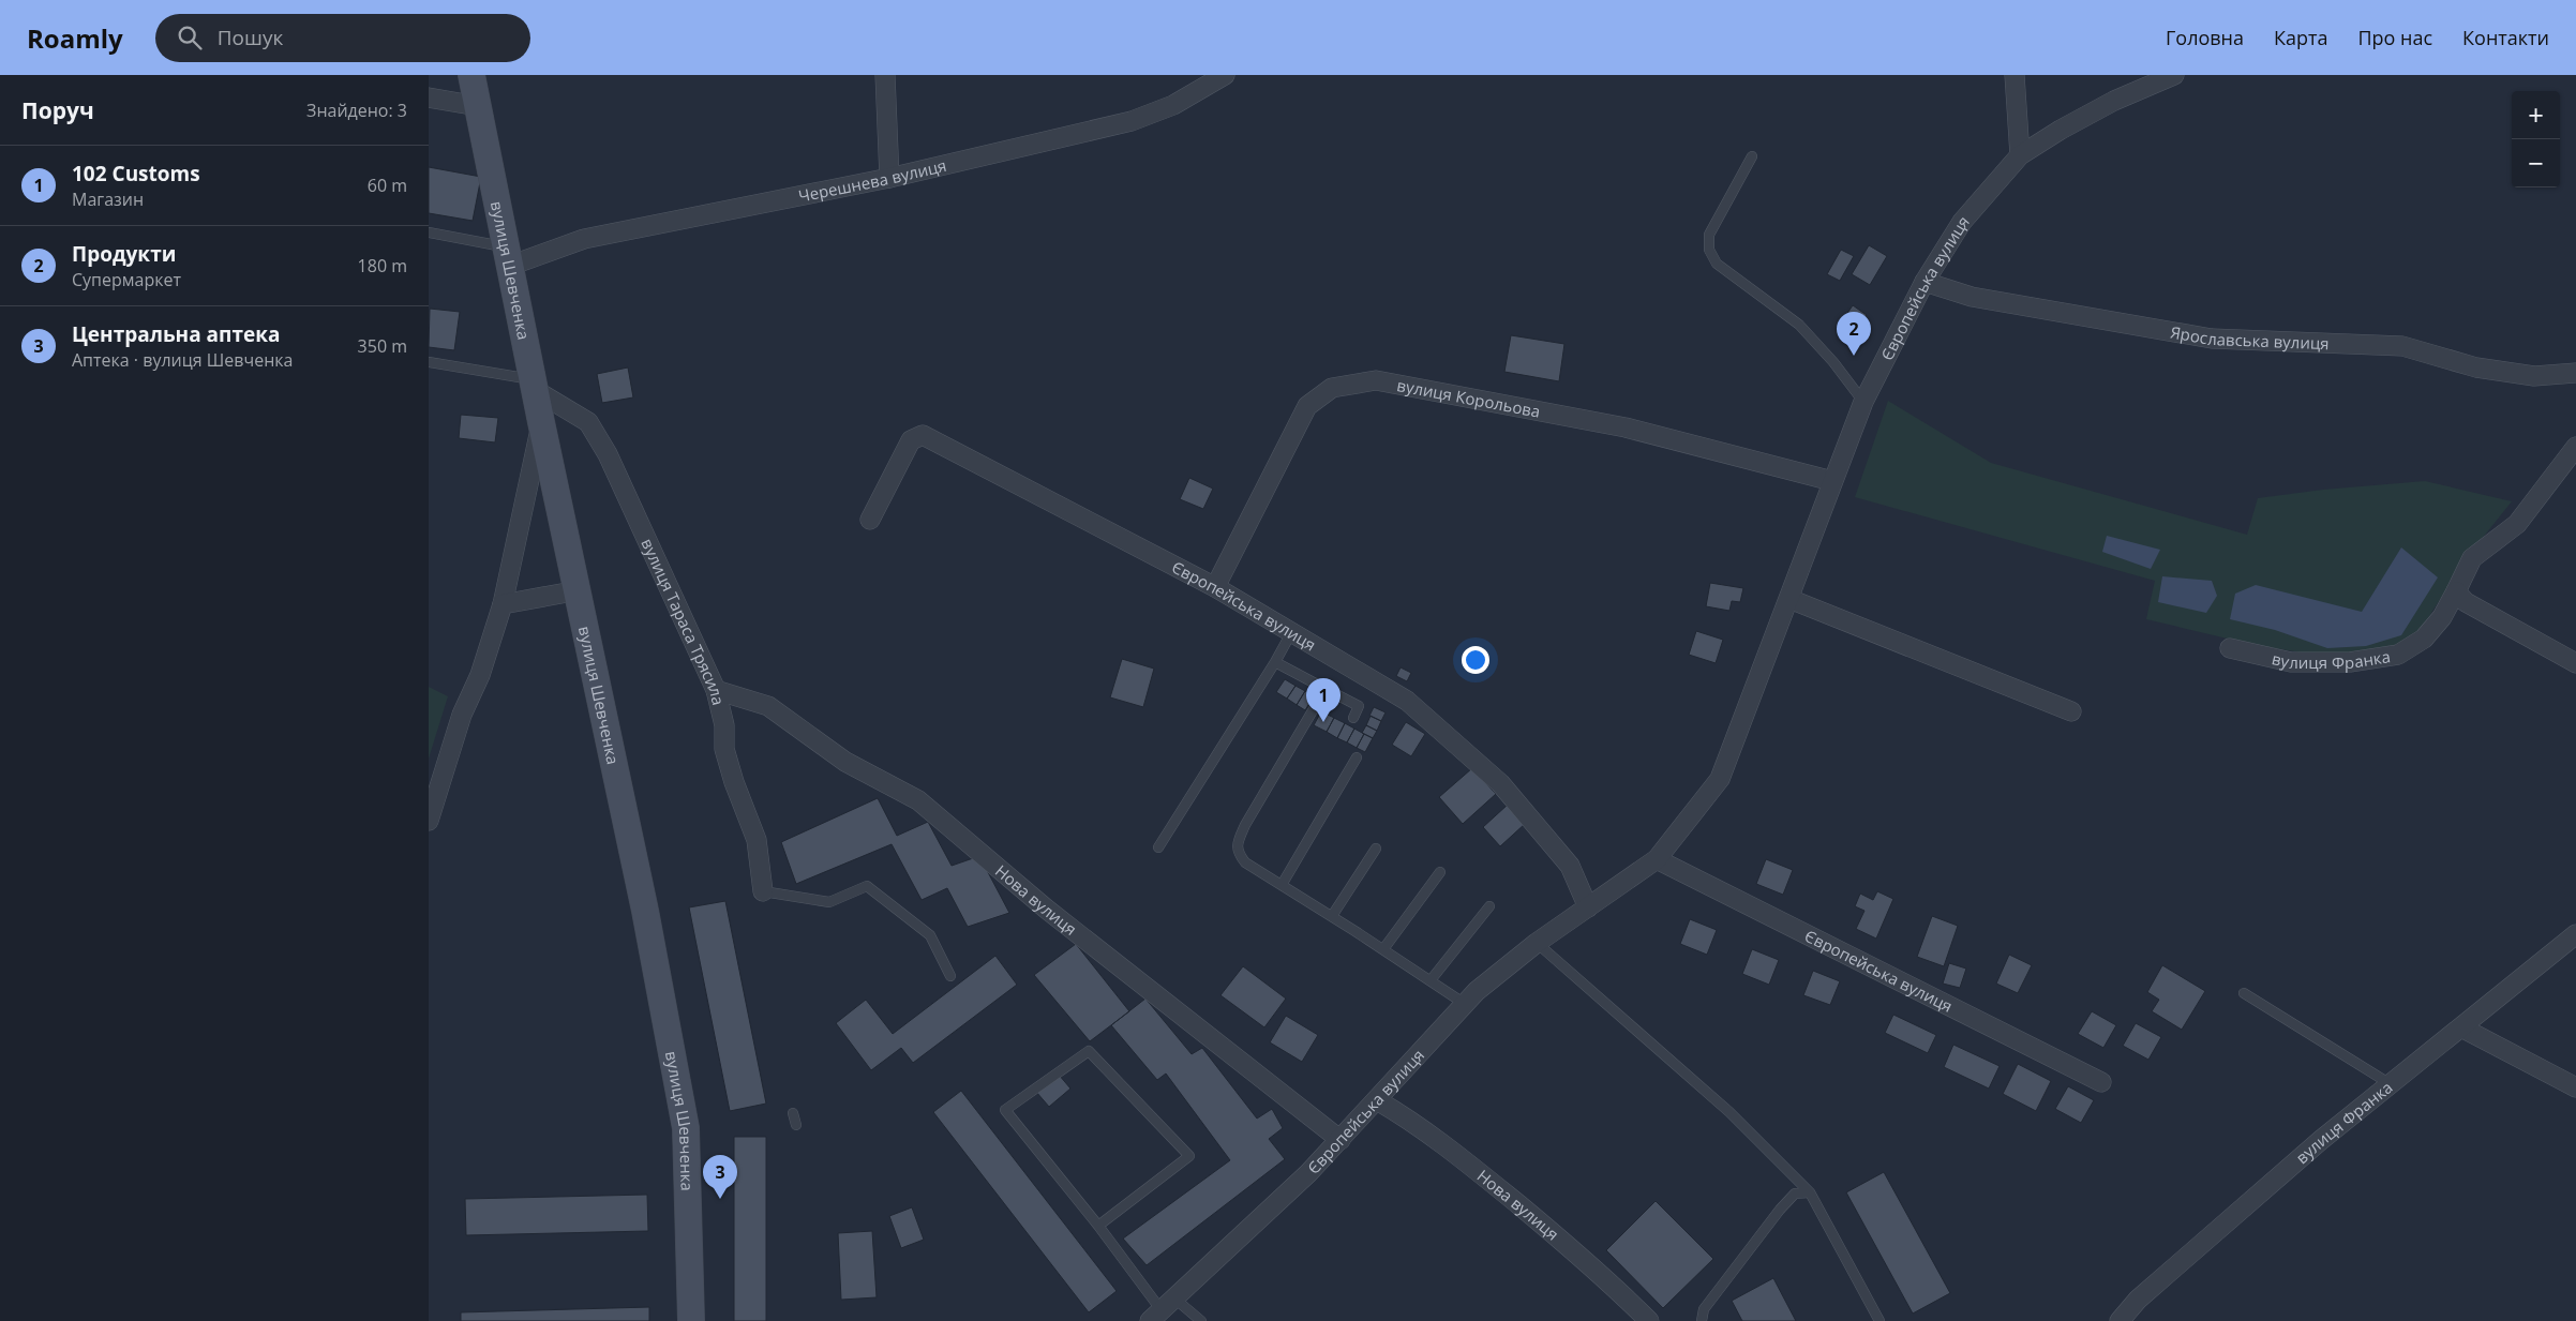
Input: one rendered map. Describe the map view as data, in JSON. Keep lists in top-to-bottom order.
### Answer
{
  "streets": {
    "main road": ["вулиця Шевченка"],
    "street": [
      "Черешнева вулиця",
      "Європейська вулиця",
      "Ярославська вулиця",
      "вулиця Корольова",
      "вулиця Тараса Трясила",
      "вулиця Франка",
      "Нова вулиця"
    ]
  },
  "crossings": [
    ["Черешнева вулиця", "вулиця Шевченка"],
    ["вулиця Шевченка", "вулиця Тараса Трясила"],
    ["Європейська вулиця", "Ярославська вулиця"],
    ["Європейська вулиця", "вулиця Корольова"],
    ["Європейська вулиця", "Нова вулиця"],
    ["вулиця Тараса Трясила", "Нова вулиця"]
  ],
  "page": {
    "header": "Roamly",
    "search": "Пошук",
    "nav": [
      "Головна",
      "Карта",
      "Про нас",
      "Контакти"
    ],
    "heading": ["Поруч", "Знайдено: 3"],
    "map_buttons": ["+", "−"],
    "list": [
      {
        "mark": "1",
        "name": "102 Customs",
        "note": "Магазин",
        "value": "60 m"
      },
      {
        "mark": "2",
        "name": "Продукти",
        "note": "Супермаркет",
        "value": "180 m"
      },
      {
        "mark": "3",
        "name": "Центральна аптека",
        "note": "Аптека · вулиця Шевченка",
        "value": "350 m"
      }
    ],
    "pins": ["2", "1", "3"]
  }
}
